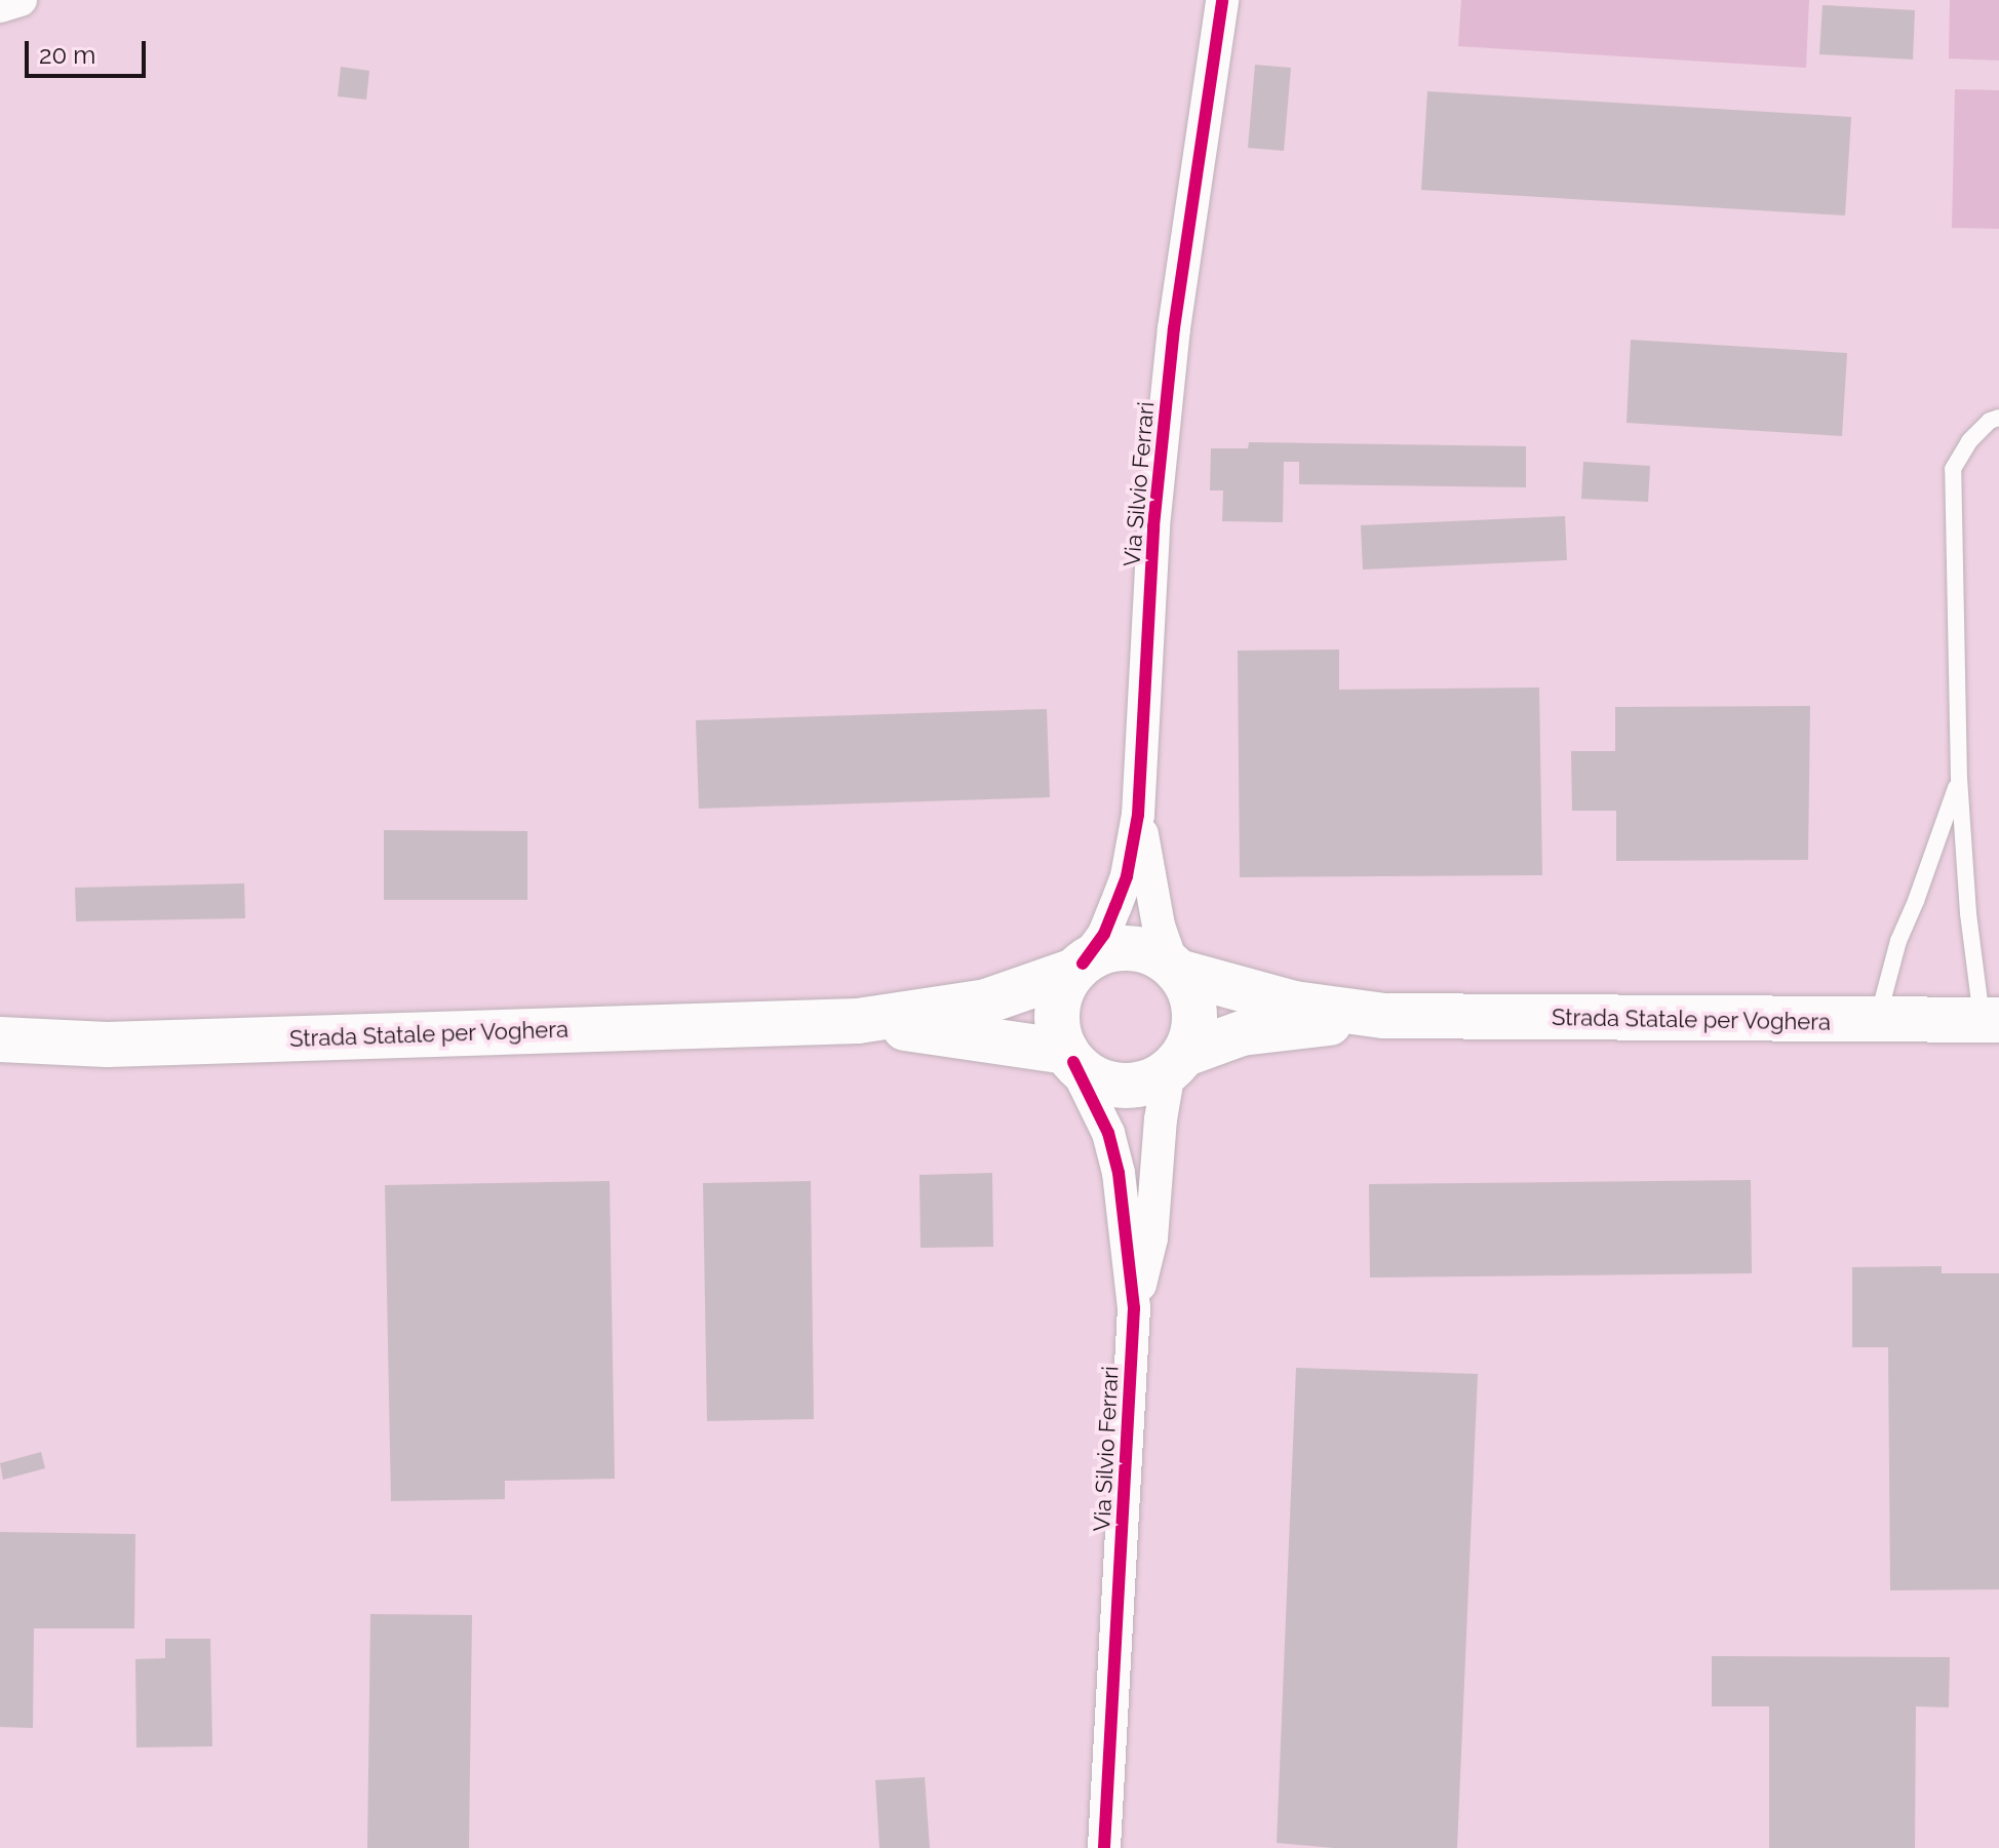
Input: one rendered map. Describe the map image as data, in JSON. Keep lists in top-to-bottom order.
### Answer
{
  "streets": {
    "main road": ["Strada Statale per Voghera"],
    "street": ["Via Silvio Ferrari"]
  },
  "crossings": [
    ["Via Silvio Ferrari", "Strada Statale per Voghera"]
  ],
  "scale_bar": "20 m"
}
